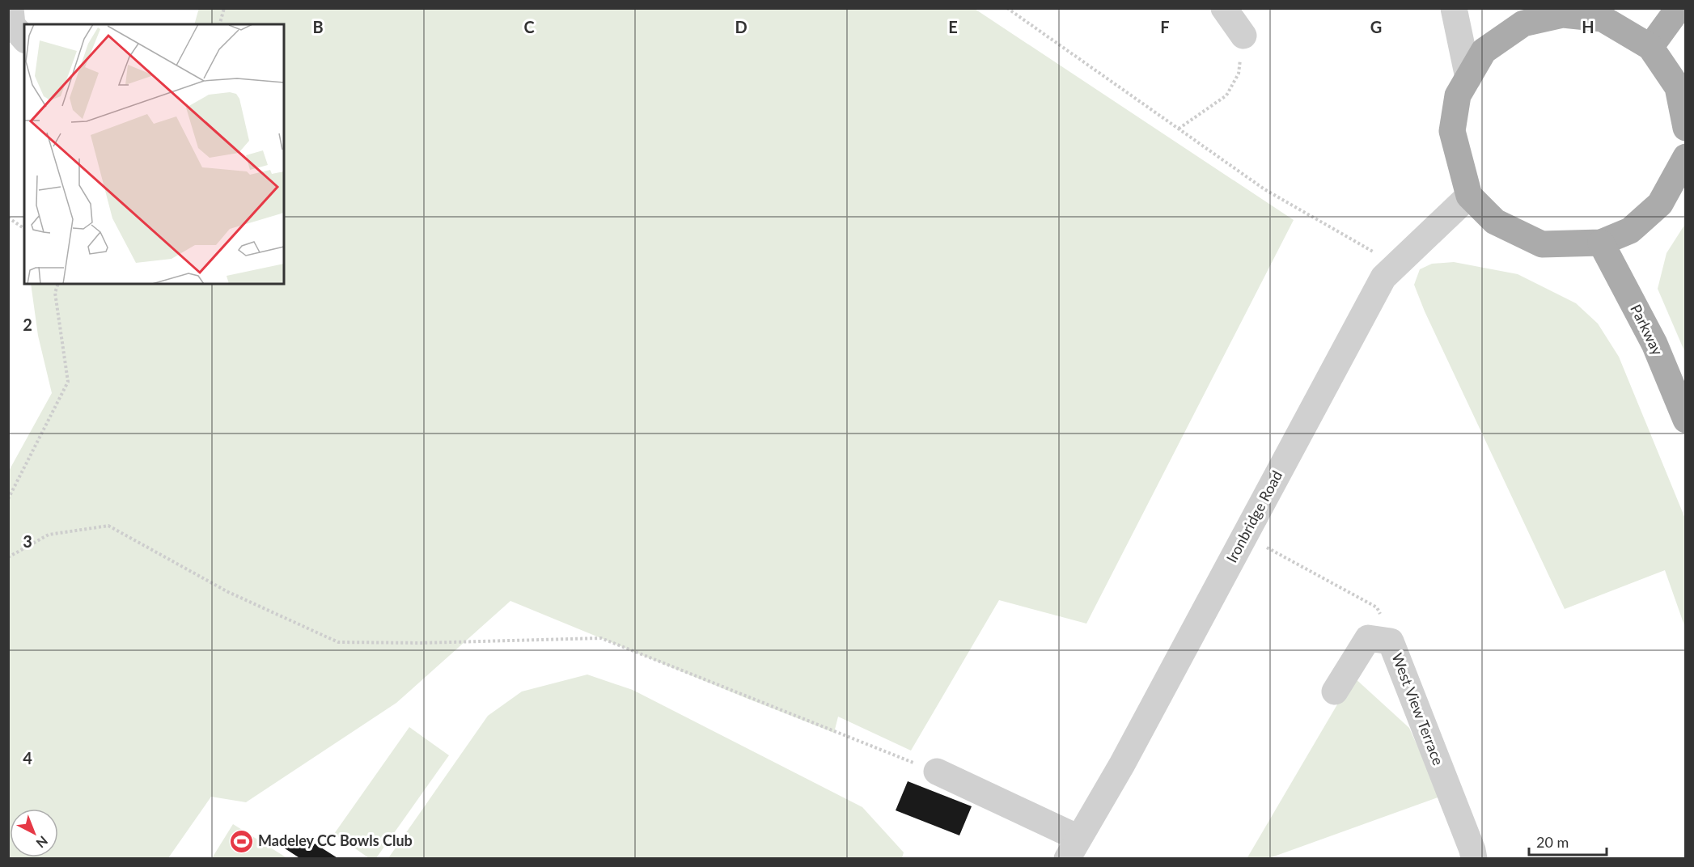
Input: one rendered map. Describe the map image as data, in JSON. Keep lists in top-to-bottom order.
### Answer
{
  "streets": {
    "main road": ["Parkway"],
    "street": ["Ironbridge Road", "West View Terrace"]
  },
  "places": {
    "sports": ["Madeley CC Bowls Club"]
  },
  "scale_bar": "20 m",
  "north": "bottom right",
  "grid": {
    "columns": [
      "B",
      "C",
      "D",
      "E",
      "F",
      "G",
      "H"
    ],
    "rows": ["2", "3", "4"]
  }
}
